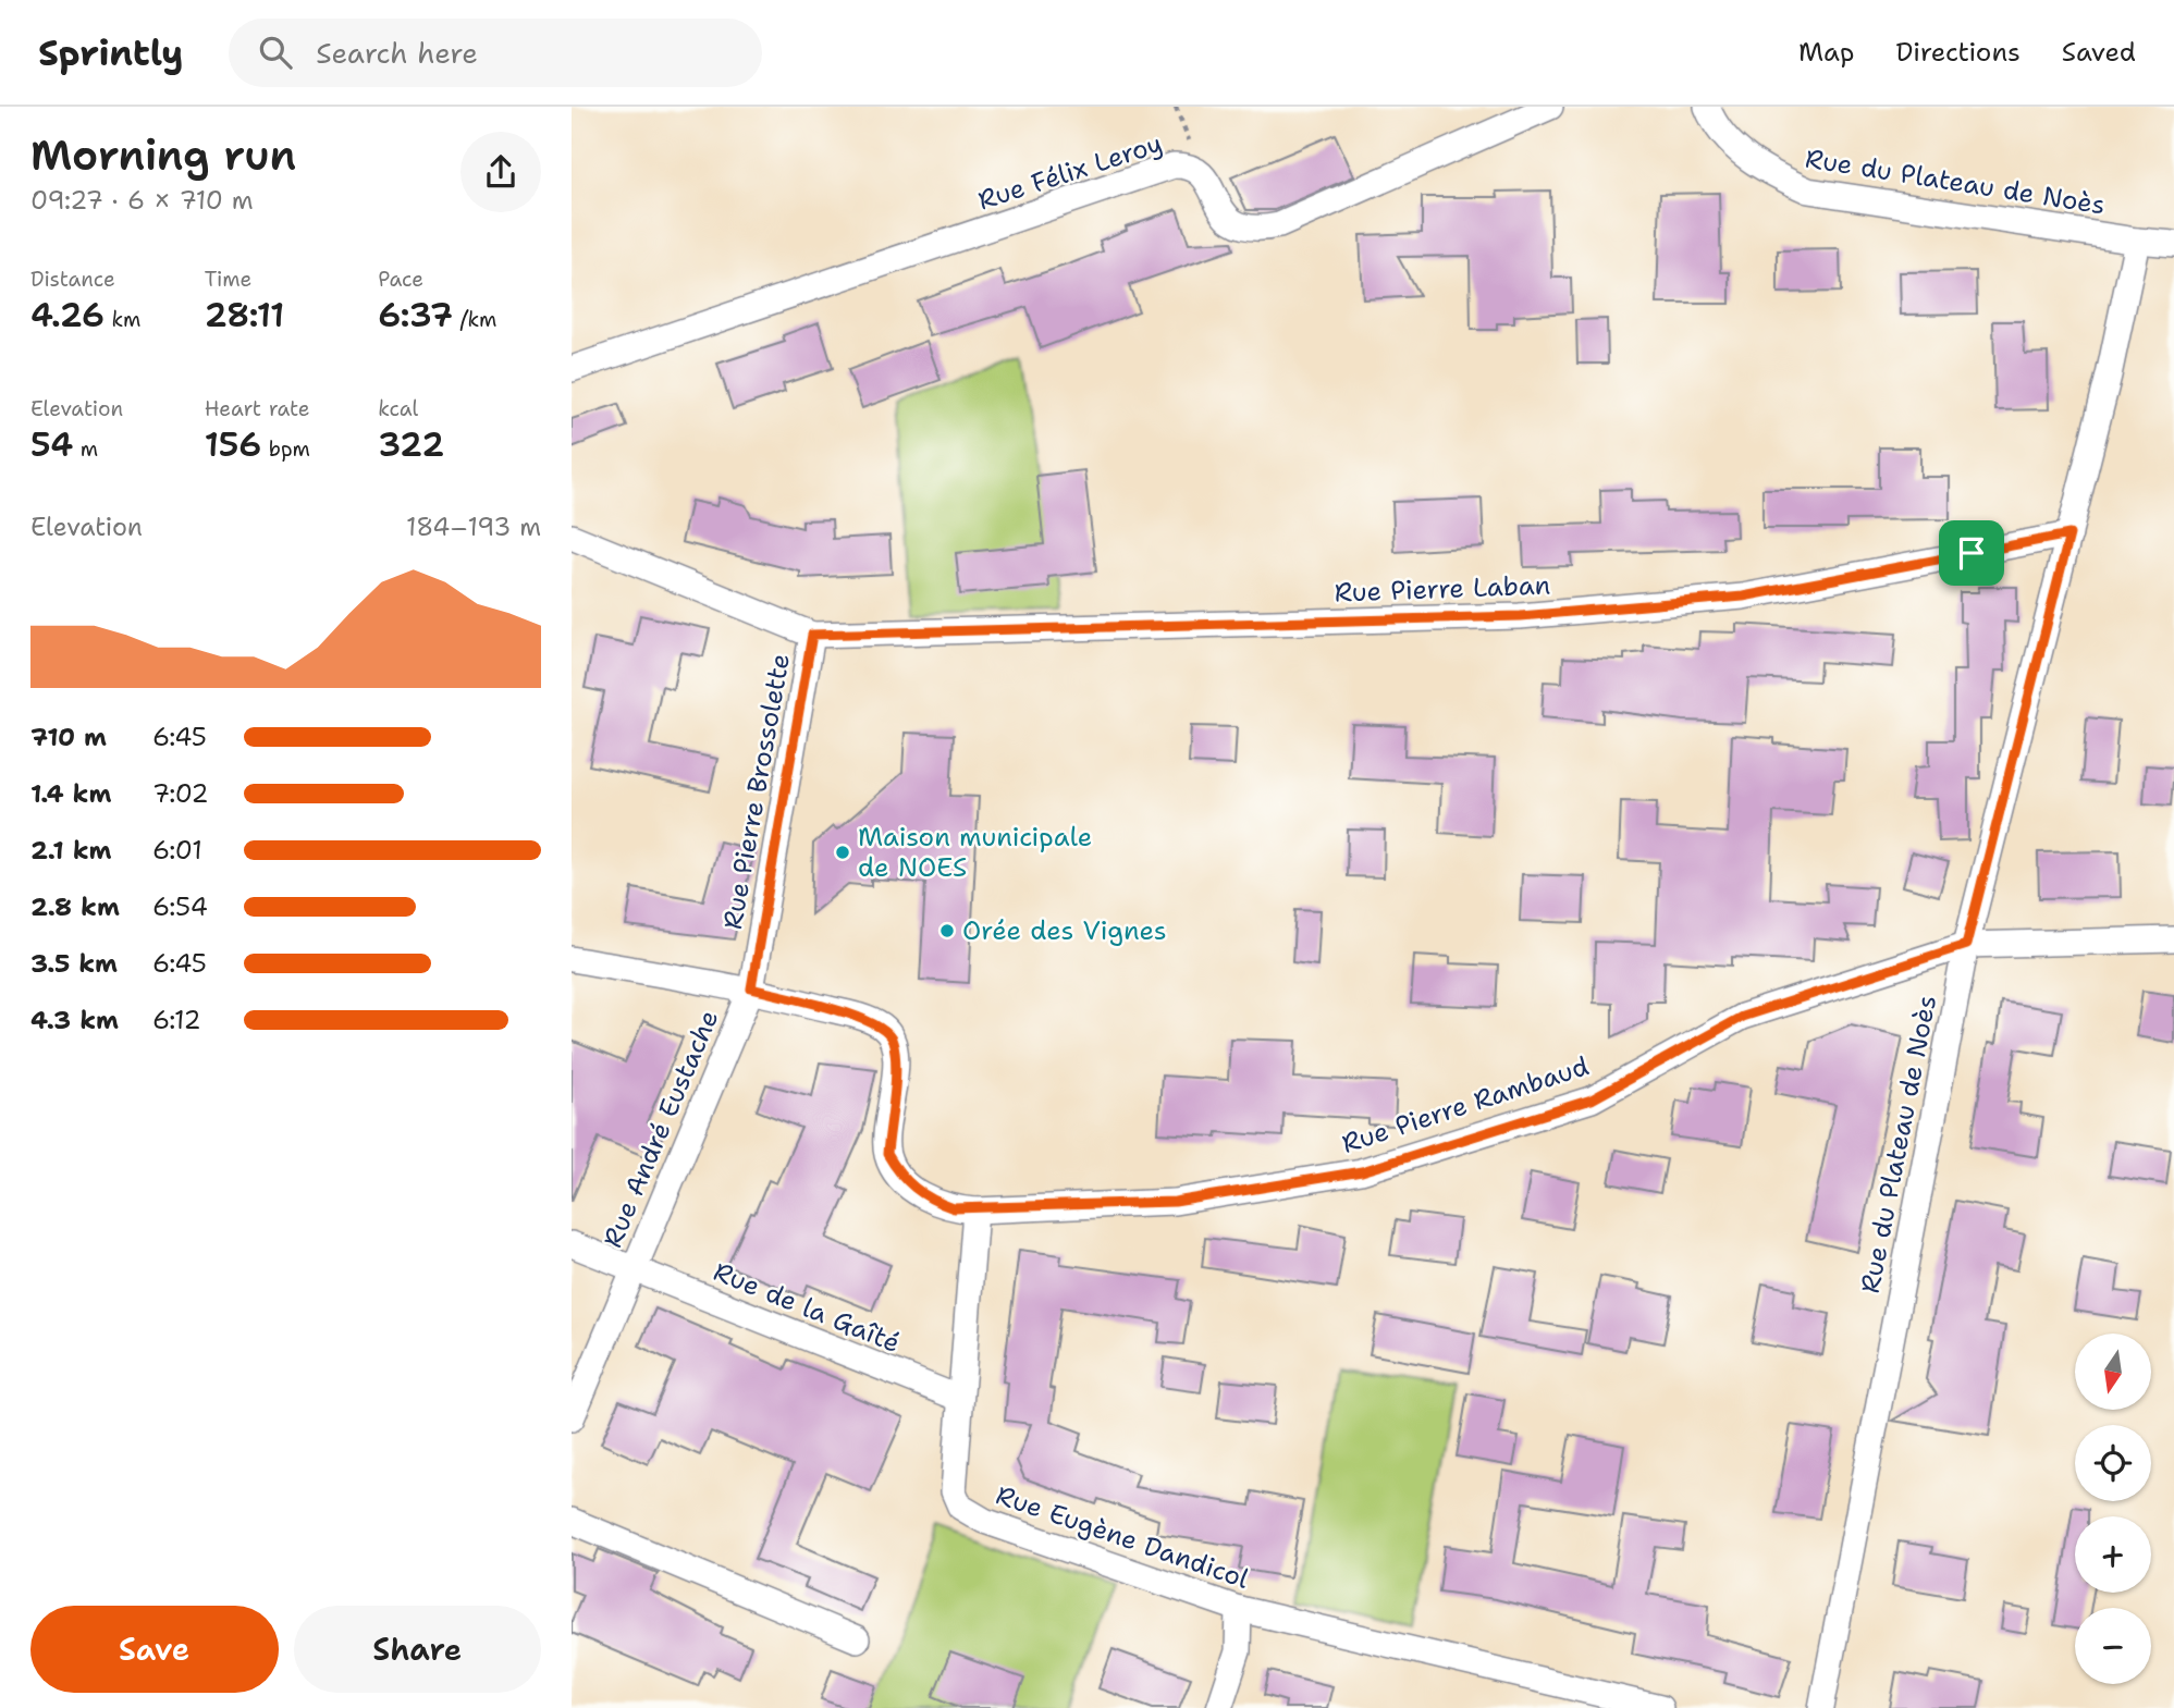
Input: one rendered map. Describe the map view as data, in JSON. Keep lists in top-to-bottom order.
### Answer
{
  "streets": {
    "street": [
      "Rue Félix Leroy",
      "Rue du Plateau de Noès",
      "Rue Pierre Laban",
      "Rue Pierre Brossolette",
      "Rue Pierre Rambaud",
      "Rue André Eustache",
      "Rue de la Gaîté",
      "Rue Eugène Dandicol"
    ]
  },
  "crossings": [
    ["Rue du Plateau de Noès", "Rue Pierre Laban"],
    ["Rue du Plateau de Noès", "Rue Pierre Rambaud"],
    ["Rue Pierre Laban", "Rue Pierre Brossolette"],
    ["Rue Pierre Brossolette", "Rue André Eustache"],
    ["Rue Pierre Rambaud", "Rue Eugène Dandicol"],
    ["Rue André Eustache", "Rue de la Gaîté"],
    ["Rue de la Gaîté", "Rue Eugène Dandicol"]
  ],
  "places": ["Maison municipale de NOES", "Orée des Vignes"],
  "north": "bottom",
  "page": {
    "header": "Sprintly",
    "search": "Search here",
    "nav": ["Map", "Directions", "Saved"],
    "heading": ["Morning run", "09:27 · 6 × 710 m"],
    "stats": [
      ["Distance", "4.26 km"],
      ["Time", "28:11"],
      ["Pace", "6:37 /km"],
      ["Elevation", "54 m"],
      ["Heart rate", "156 bpm"],
      ["kcal", "322"]
    ],
    "chart": ["Elevation", "184–193 m"],
    "list": [
      {
        "name": "710 m",
        "note": "6:45"
      },
      {
        "name": "1.4 km",
        "note": "7:02"
      },
      {
        "name": "2.1 km",
        "note": "6:01"
      },
      {
        "name": "2.8 km",
        "note": "6:54"
      },
      {
        "name": "3.5 km",
        "note": "6:45"
      },
      {
        "name": "4.3 km",
        "note": "6:12"
      }
    ],
    "map_buttons": ["+", "−"],
    "buttons": ["Save", "Share"]
  }
}
